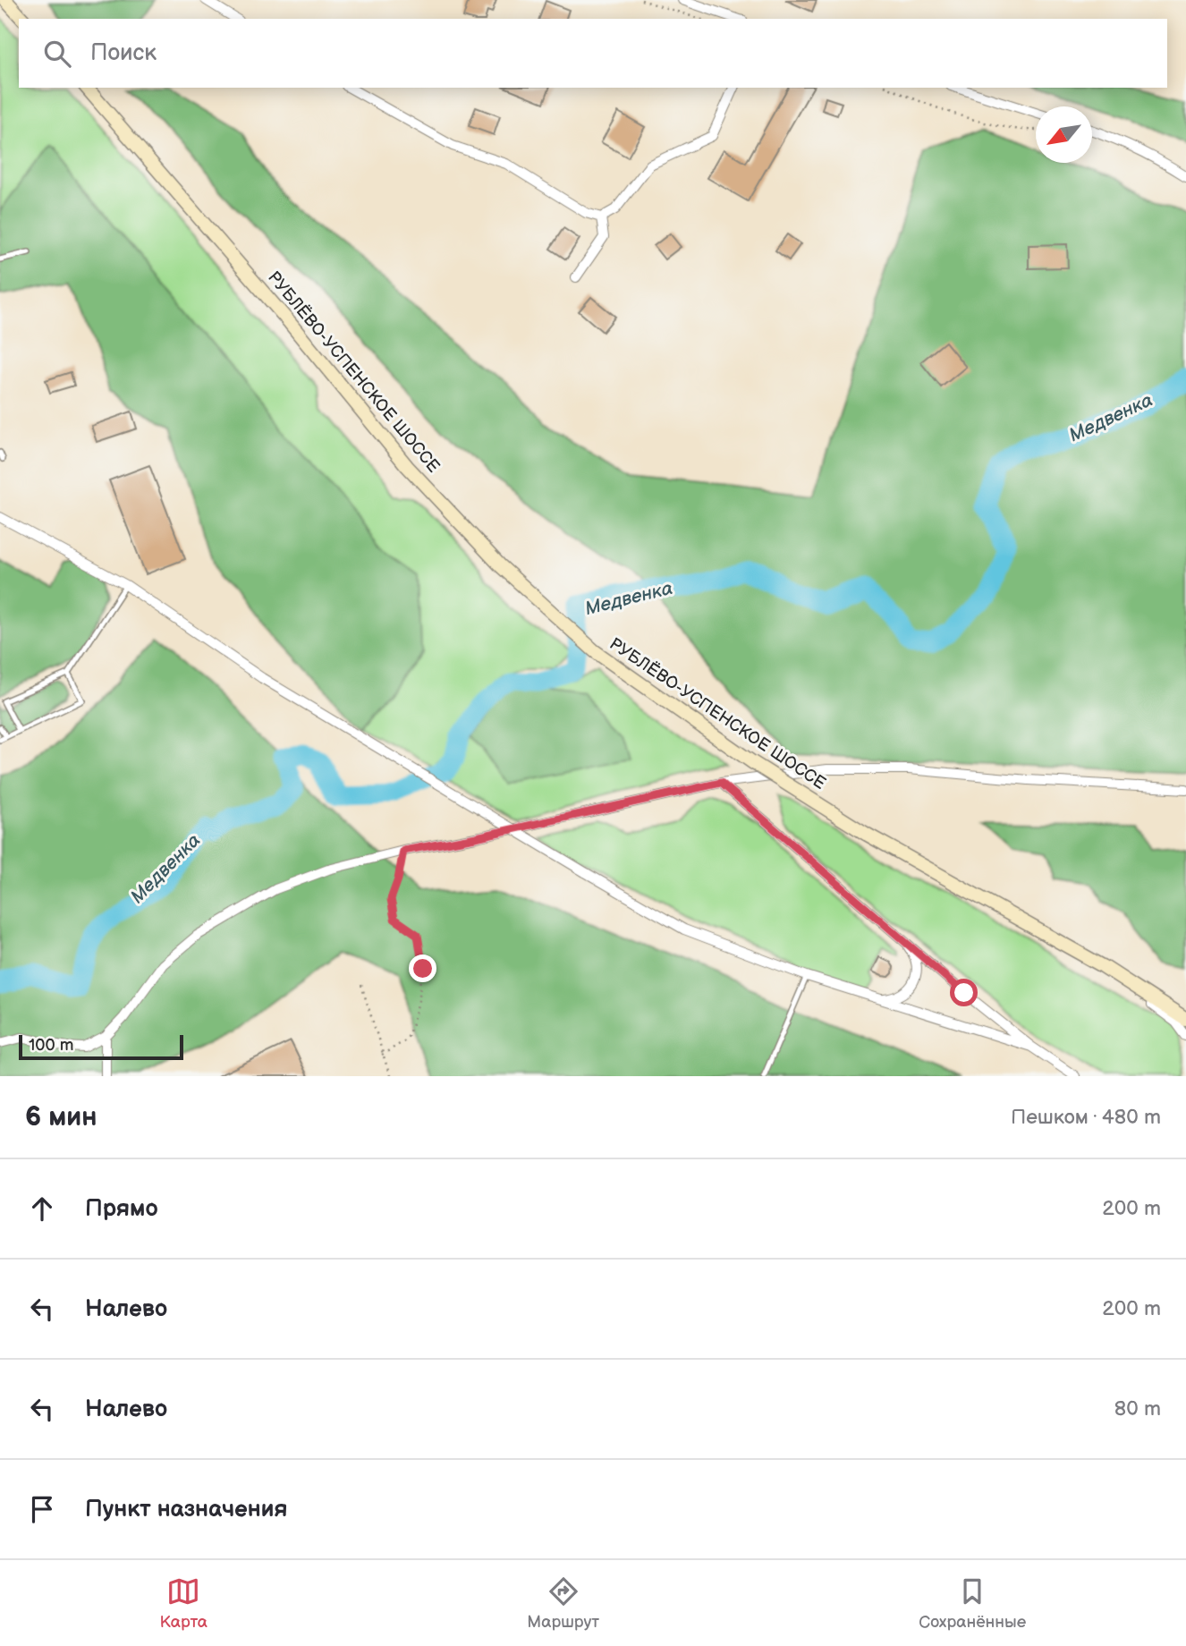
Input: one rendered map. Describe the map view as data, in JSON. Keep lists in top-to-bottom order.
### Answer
{
  "streets": {
    "main road": ["РУБЛЁВО-УСПЕНСКОЕ ШОССЕ"]
  },
  "water": ["Медвенка"],
  "scale_bar": "100 m",
  "north": "bottom left",
  "page": {
    "search": "Поиск",
    "scale": "100 m",
    "heading": ["6 мин", "Пешком · 480 m"],
    "list": [
      ["Прямо", "200 m"],
      ["Налево", "200 m"],
      ["Налево", "80 m"],
      "Пункт назначения"
    ],
    "nav": ["Карта", "Маршрут", "Сохранённые"]
  }
}
